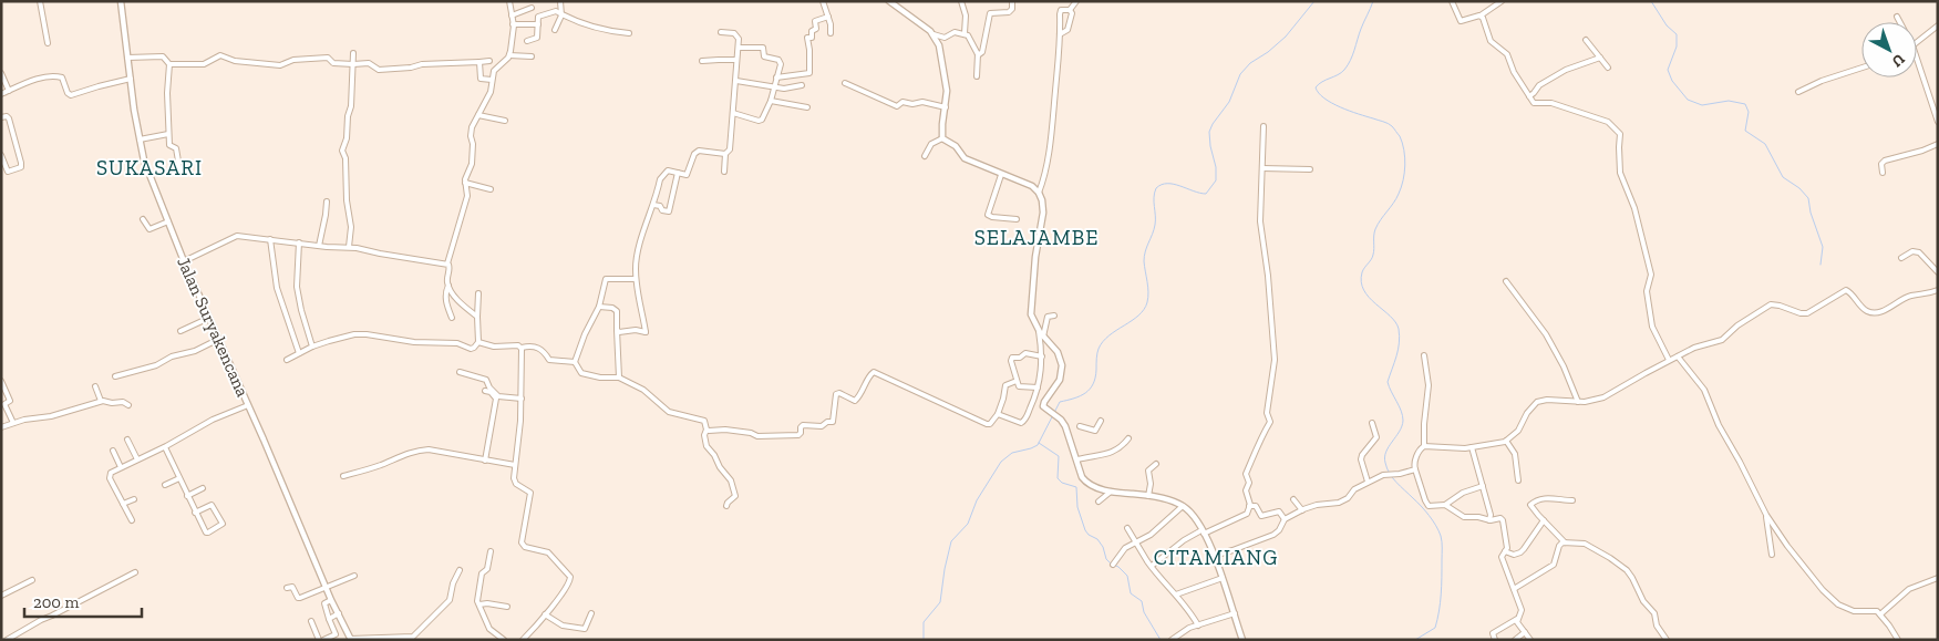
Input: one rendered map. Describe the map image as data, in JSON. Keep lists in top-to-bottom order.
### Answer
{
  "streets": {
    "street": ["Jalan Suryakencana"]
  },
  "districts": ["SUKASARI", "SELAJAMBE", "CITAMIANG"],
  "scale_bar": "200 m",
  "north": "bottom right"
}
